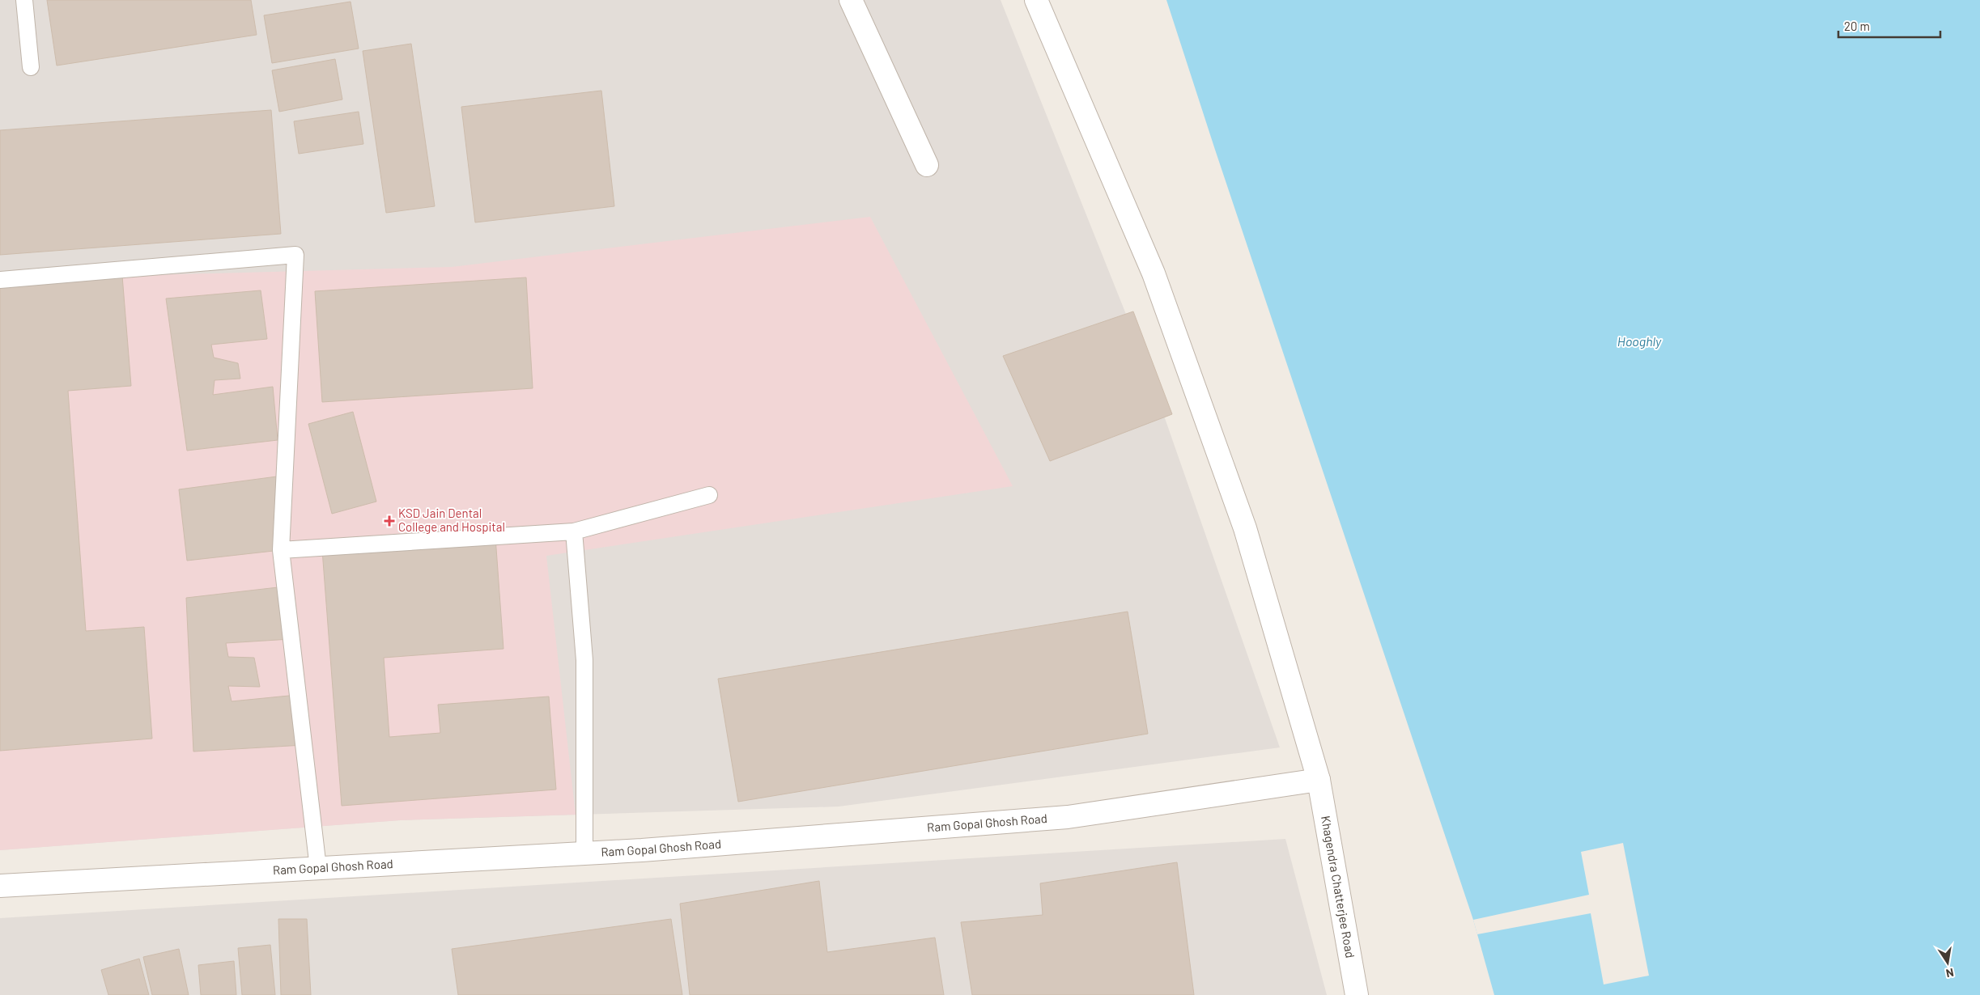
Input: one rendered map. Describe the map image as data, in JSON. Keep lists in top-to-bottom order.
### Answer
{
  "streets": {
    "street": ["Ram Gopal Ghosh Road", "Khagendra Chatterjee Road"]
  },
  "crossings": [
    ["Ram Gopal Ghosh Road", "Khagendra Chatterjee Road"]
  ],
  "water": ["Hooghly"],
  "places": {
    "health": ["KSD Jain Dental College and Hospital"]
  },
  "scale_bar": "20 m",
  "north": "bottom"
}
